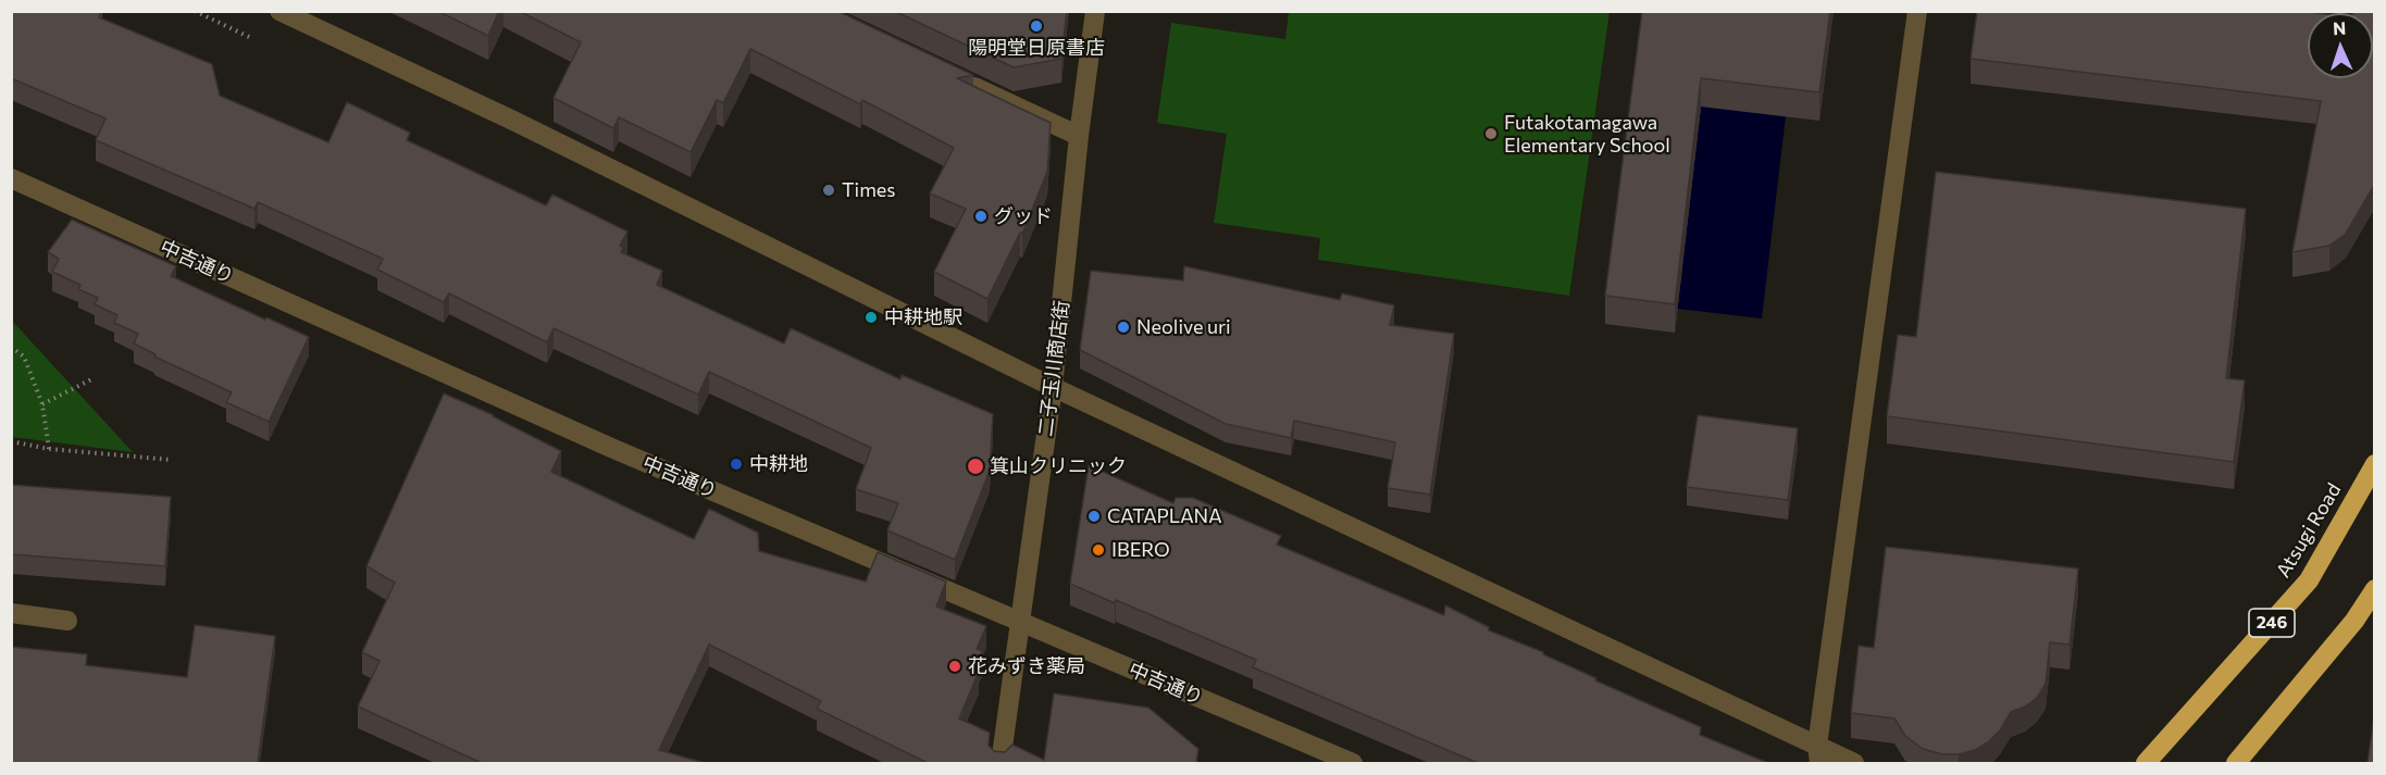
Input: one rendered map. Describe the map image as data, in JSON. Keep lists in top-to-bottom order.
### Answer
{
  "streets": {
    "highway": ["Atsugi Road", "246"],
    "street": ["中吉通り", "二子玉川商店街"]
  },
  "crossings": [
    ["中吉通り", "二子玉川商店街"]
  ],
  "places": [
    "陽明堂日原書店",
    "Futakotamagawa Elementary School",
    "Times",
    "グッド",
    "中耕地駅",
    "Neolive uri",
    "中耕地",
    "箕山クリニック",
    "CATAPLANA",
    "IBERO",
    "花みずき薬局"
  ],
  "north": "top"
}
